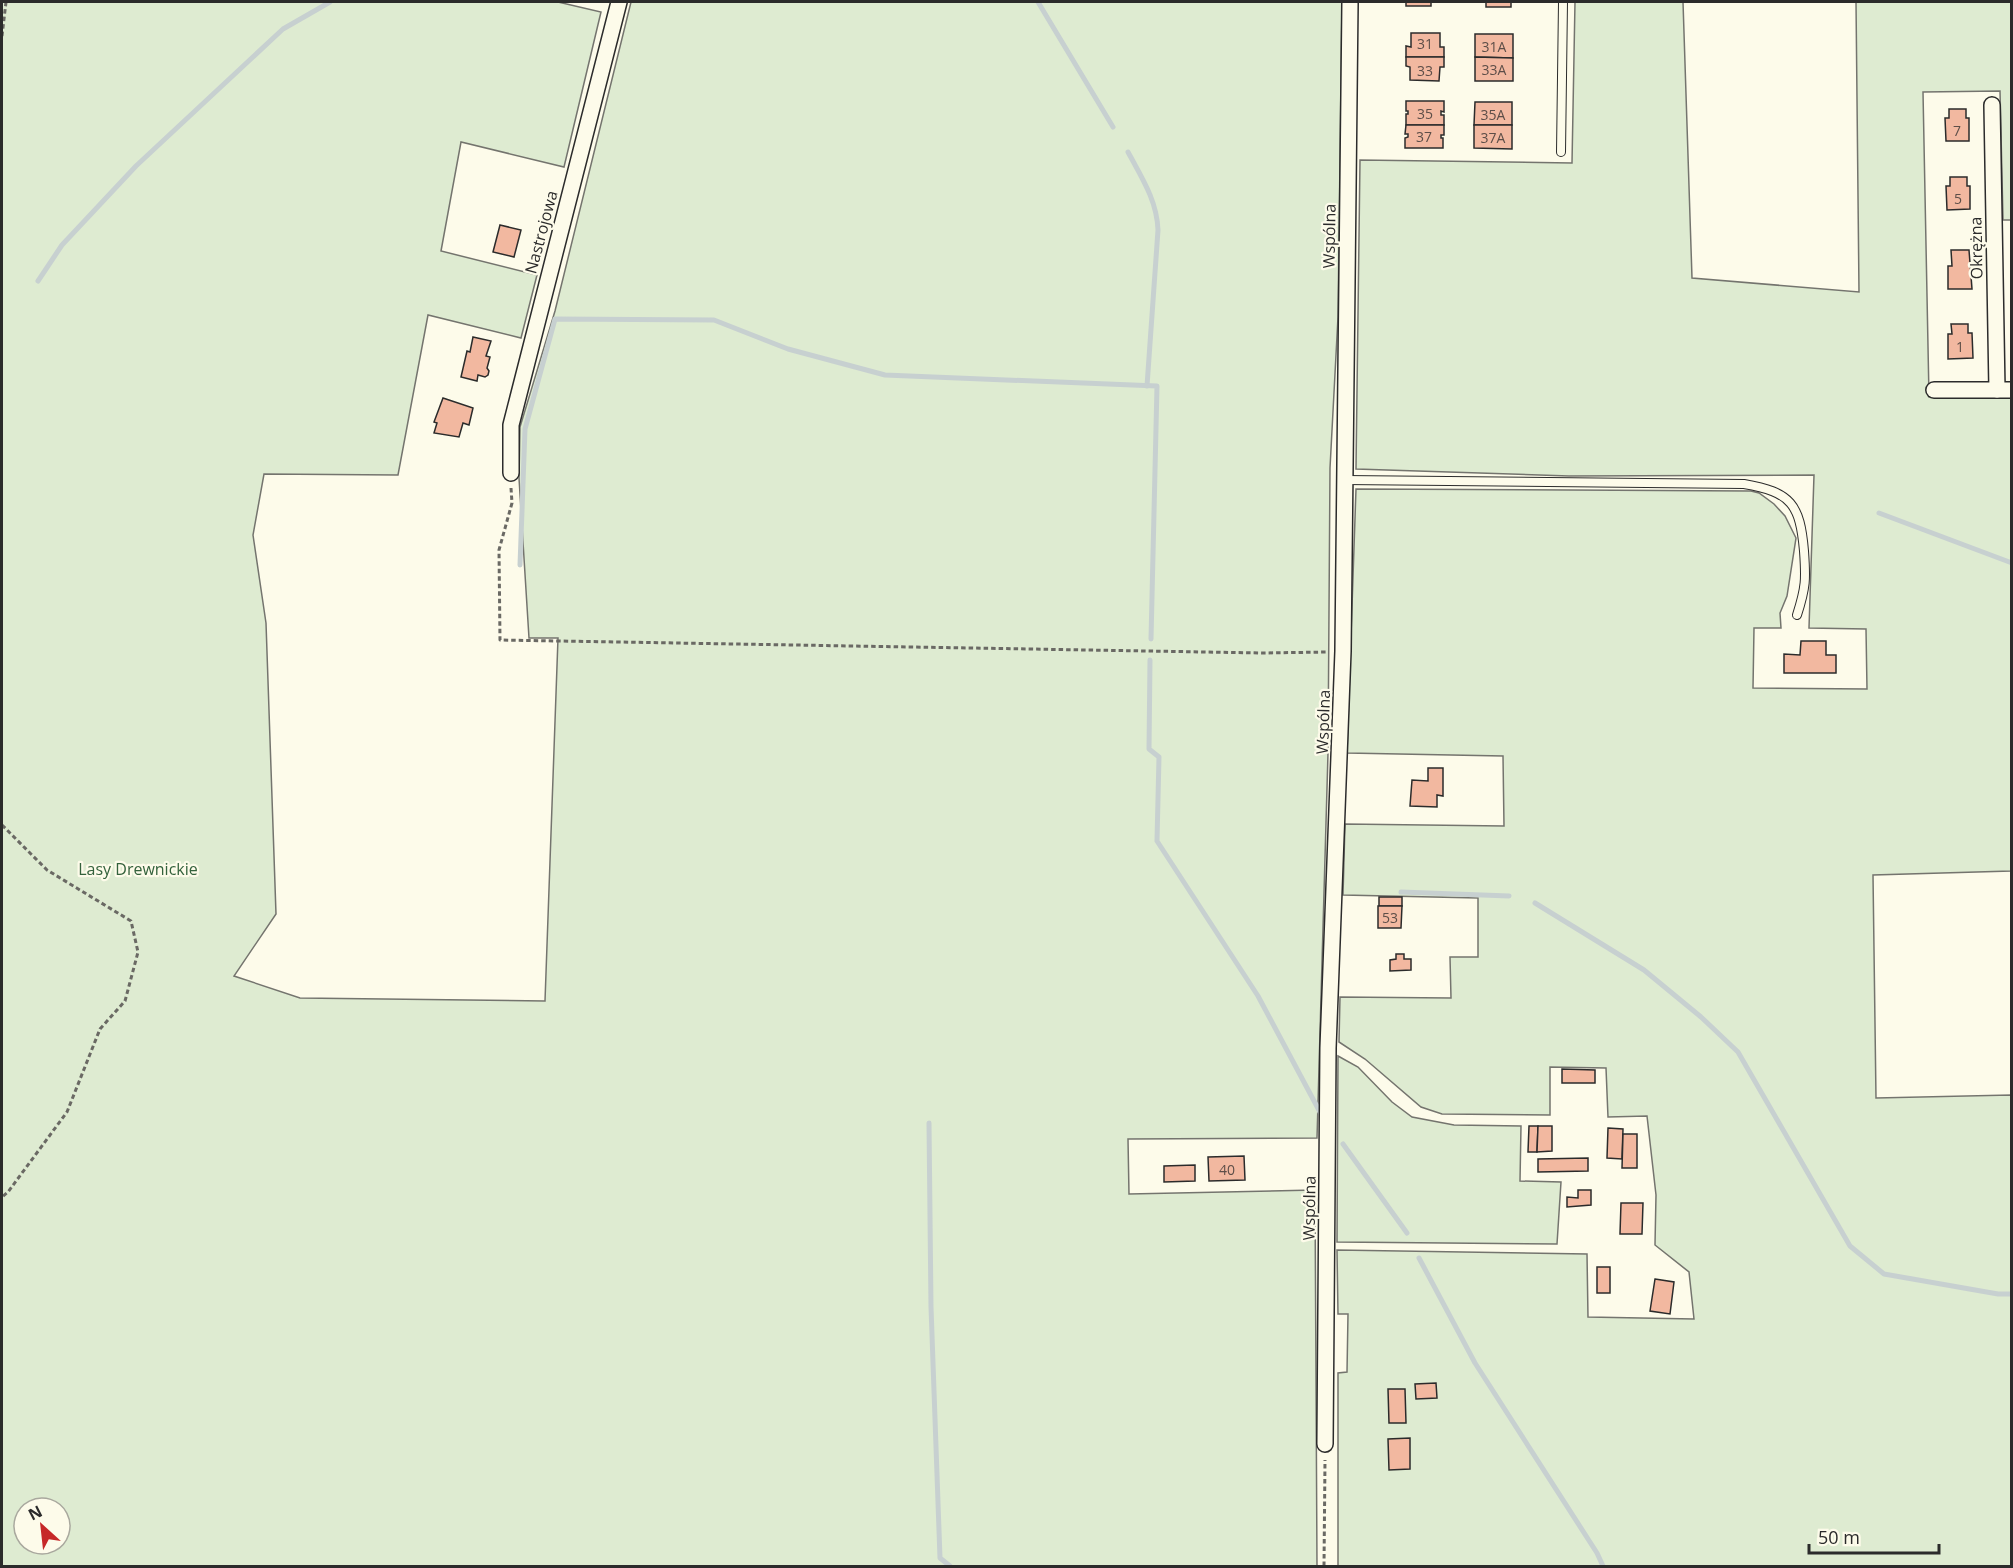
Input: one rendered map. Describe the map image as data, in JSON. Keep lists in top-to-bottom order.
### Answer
{
  "streets": {
    "street": ["Nastrojowa", "Wspólna", "Okrężna"]
  },
  "parks": ["Lasy Drewnickie"],
  "house_numbers": [
    "31",
    "31A",
    "33A",
    "33",
    "35",
    "35A",
    "7",
    "37",
    "37A",
    "5",
    "1",
    "53",
    "40"
  ],
  "scale_bar": "50 m",
  "north": "top left"
}
